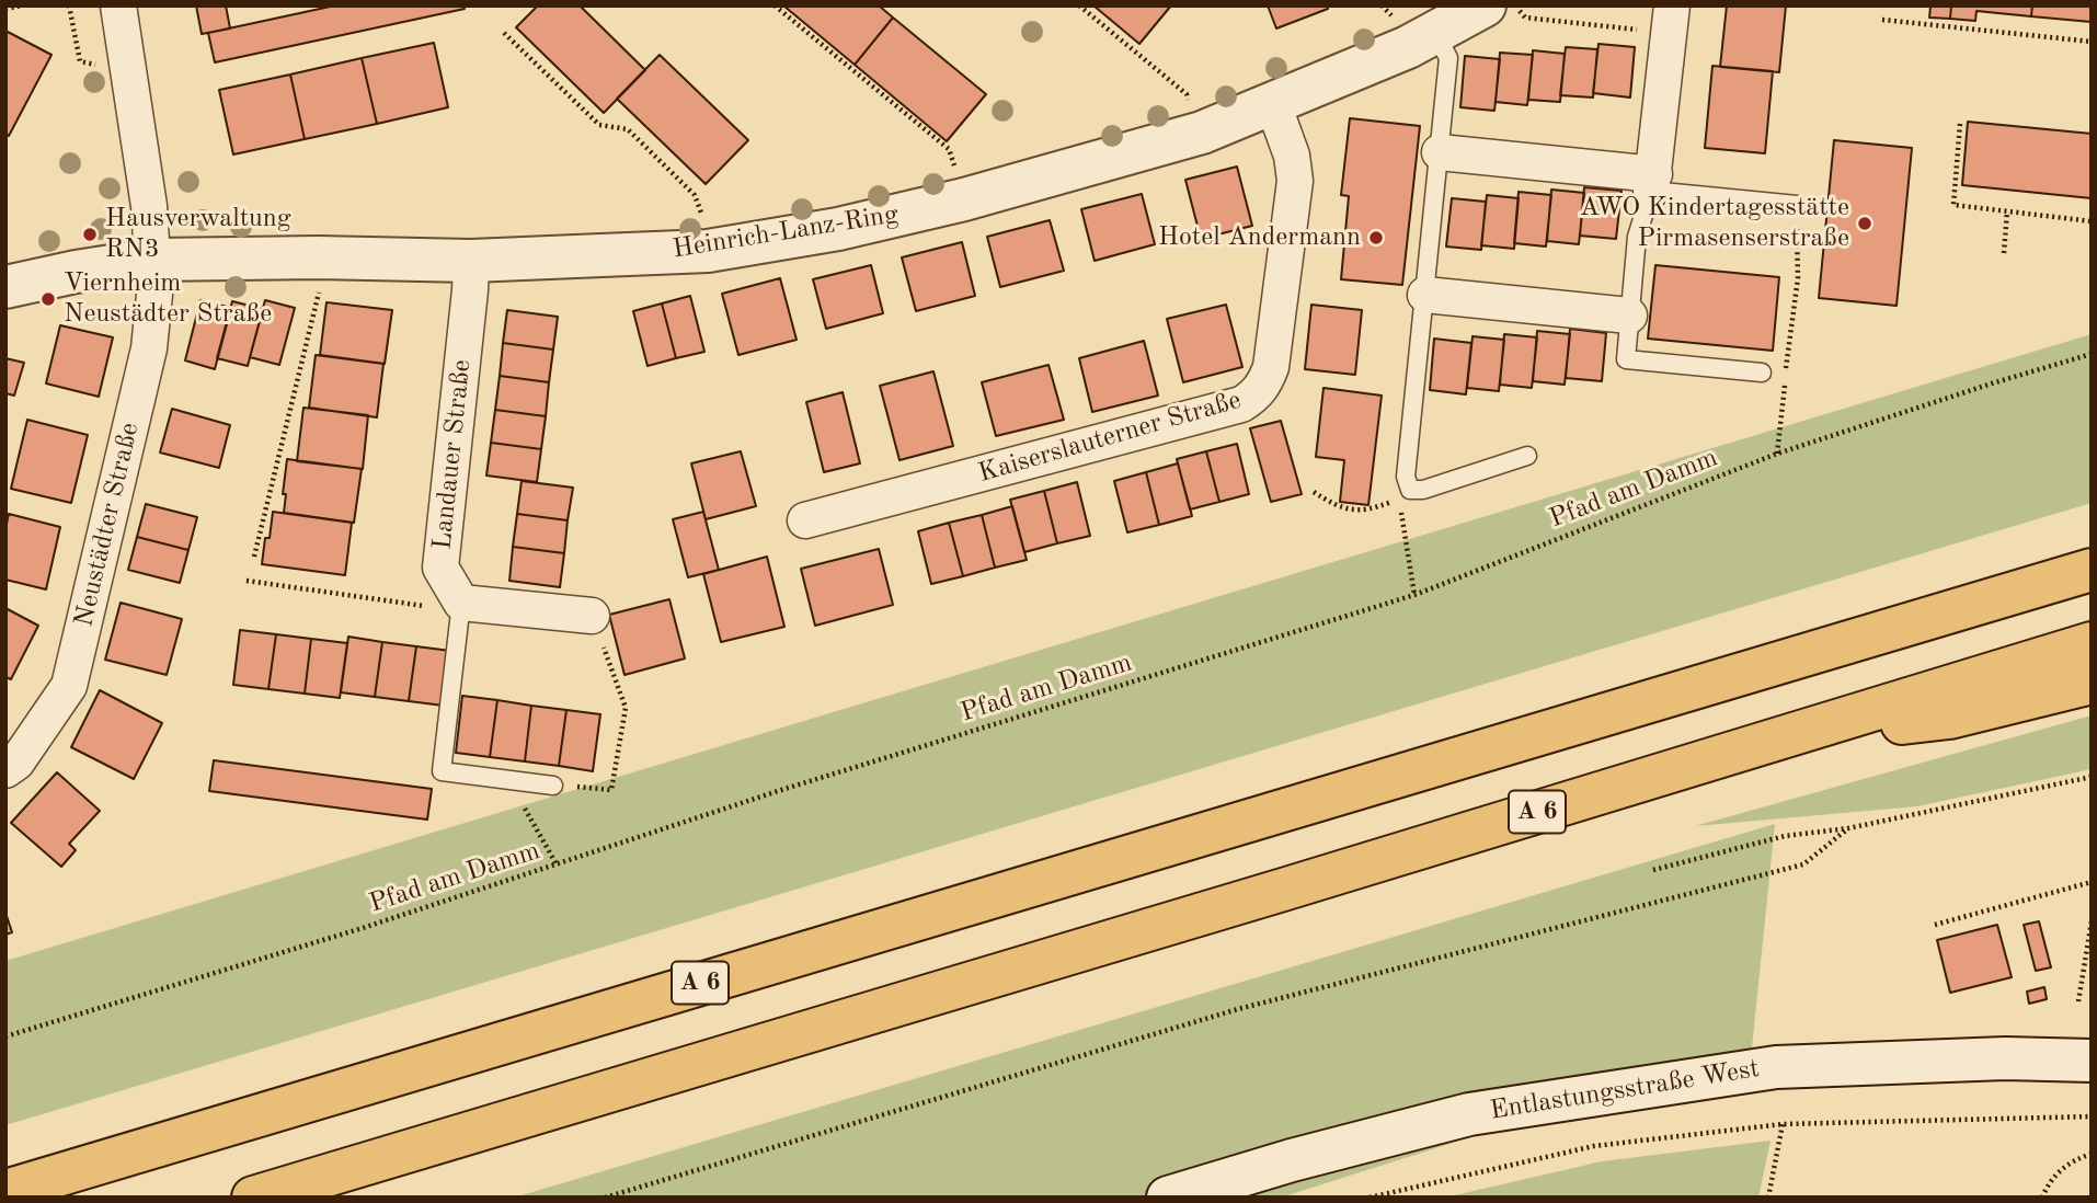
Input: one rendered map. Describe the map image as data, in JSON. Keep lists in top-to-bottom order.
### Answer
{
  "streets": {
    "highway": ["A 6"],
    "street": [
      "Heinrich-Lanz-Ring",
      "Kaiserslauterner Straße",
      "Landauer Straße",
      "Neustädter Straße",
      "Entlastungsstraße West"
    ],
    "path": ["Pfad am Damm"]
  },
  "crossings": [
    ["Heinrich-Lanz-Ring", "Kaiserslauterner Straße"],
    ["Heinrich-Lanz-Ring", "Landauer Straße"],
    ["Heinrich-Lanz-Ring", "Neustädter Straße"]
  ],
  "places": [
    "AWO Kindertagesstätte Pirmasenserstraße",
    "Hausverwaltung RN3",
    "Hotel Andermann",
    "Viernheim Neustädter Straße"
  ]
}
